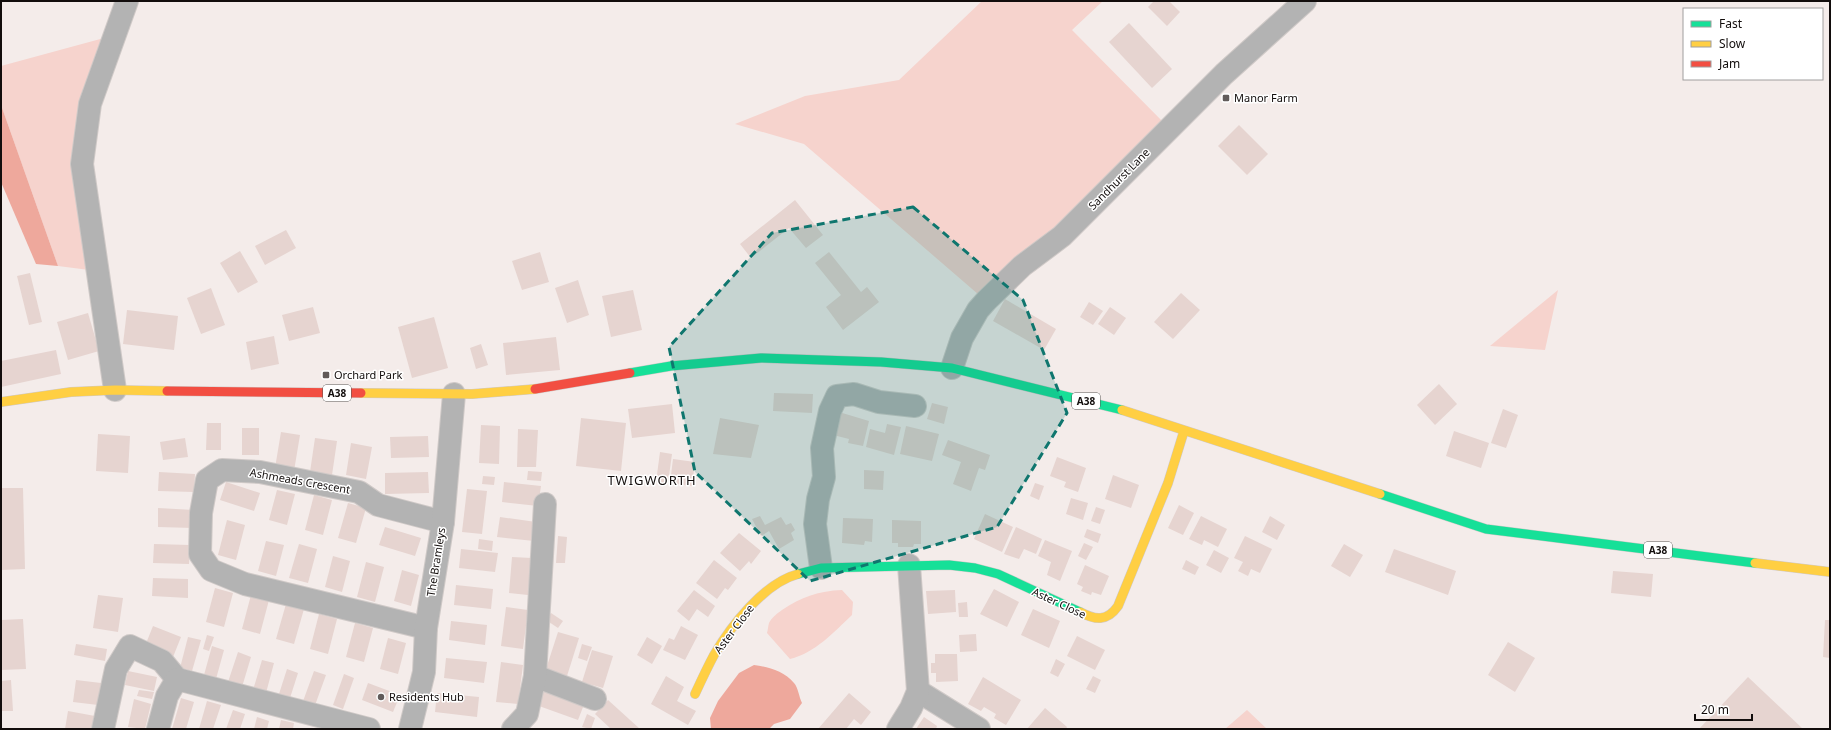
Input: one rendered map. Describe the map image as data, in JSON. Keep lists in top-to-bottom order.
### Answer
{
  "streets": {
    "main road": ["A38", "Aster Close"],
    "street": ["Sandhurst Lane", "Ashmeads Crescent", "The Bramleys"]
  },
  "crossings": [
    ["Sandhurst Lane", "A38"],
    ["A38", "The Bramleys"],
    ["A38", "Aster Close"],
    ["Ashmeads Crescent", "The Bramleys"]
  ],
  "districts": ["TWIGWORTH"],
  "places": {
    "transit": ["Manor Farm", "Orchard Park"],
    "other": ["Residents Hub"]
  },
  "legend": ["Fast", "Slow", "Jam"],
  "scale_bar": "20 m"
}
